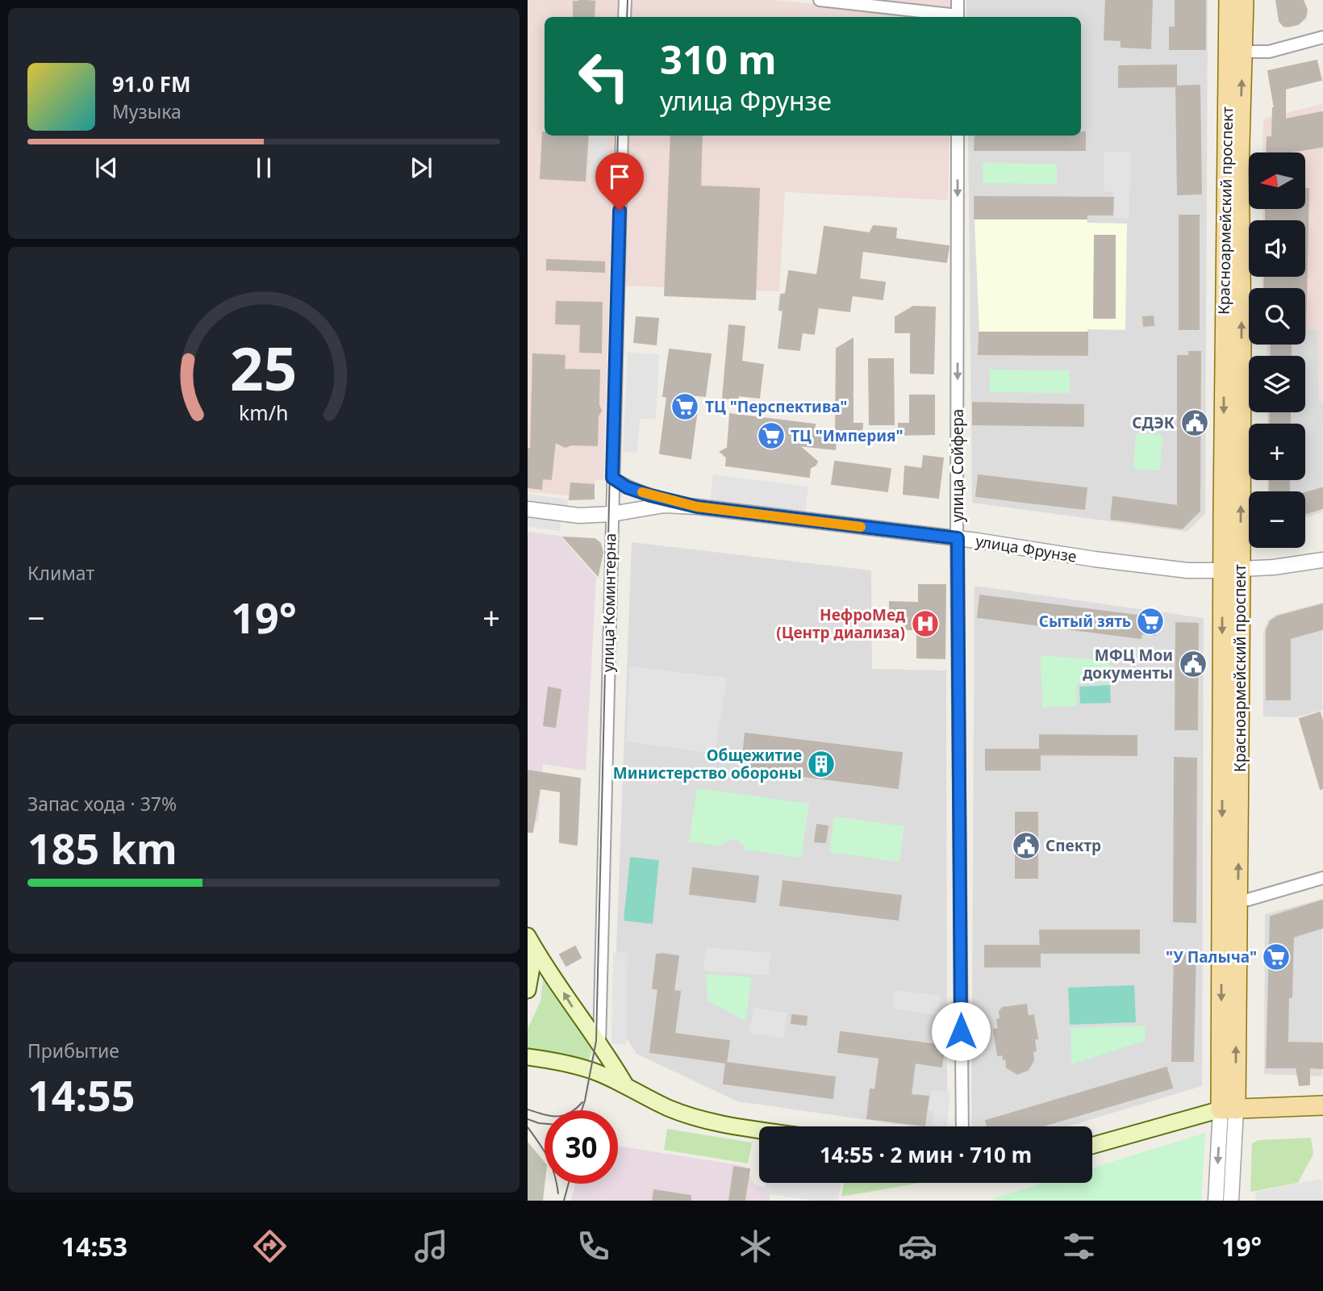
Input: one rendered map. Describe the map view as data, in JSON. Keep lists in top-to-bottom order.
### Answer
{
  "streets": {
    "main road": ["Красноармейский проспект", "улица Коминтерна"],
    "street": ["улица Сойфера", "улица Фрунзе"]
  },
  "crossings": [
    ["Красноармейский проспект", "улица Фрунзе"],
    ["улица Сойфера", "улица Фрунзе"],
    ["улица Фрунзе", "улица Коминтерна"]
  ],
  "one_way": ["улица Сойфера"],
  "places": {
    "supermarket": [
      "ТЦ \"Перспектива\"",
      "ТЦ \"Империя\"",
      "Сытый зять",
      "\"У Палыча\""
    ],
    "public building": ["СДЭК", "МФЦ Мои документы", "Спектр"],
    "hospital": ["НефроМед (Центр диализа)"],
    "building": ["Общежитие Министерство обороны"]
  },
  "north": "left",
  "page": {
    "turn": ["310 m", "улица Фрунзе"],
    "song": ["91.0 FM", "Музыка"],
    "map_buttons": ["+", "−"],
    "tile": [
      "Климат",
      ["Запас хода · 37%", "185 km"],
      ["Прибытие", "14:55"]
    ],
    "heat": ["−", "19°", "+"],
    "limit": "30",
    "trip": "14:55 · 2 мин · 710 m",
    "tabs": ["14:53", "19°"],
    "gauge": ["25", "km/h"]
  }
}
